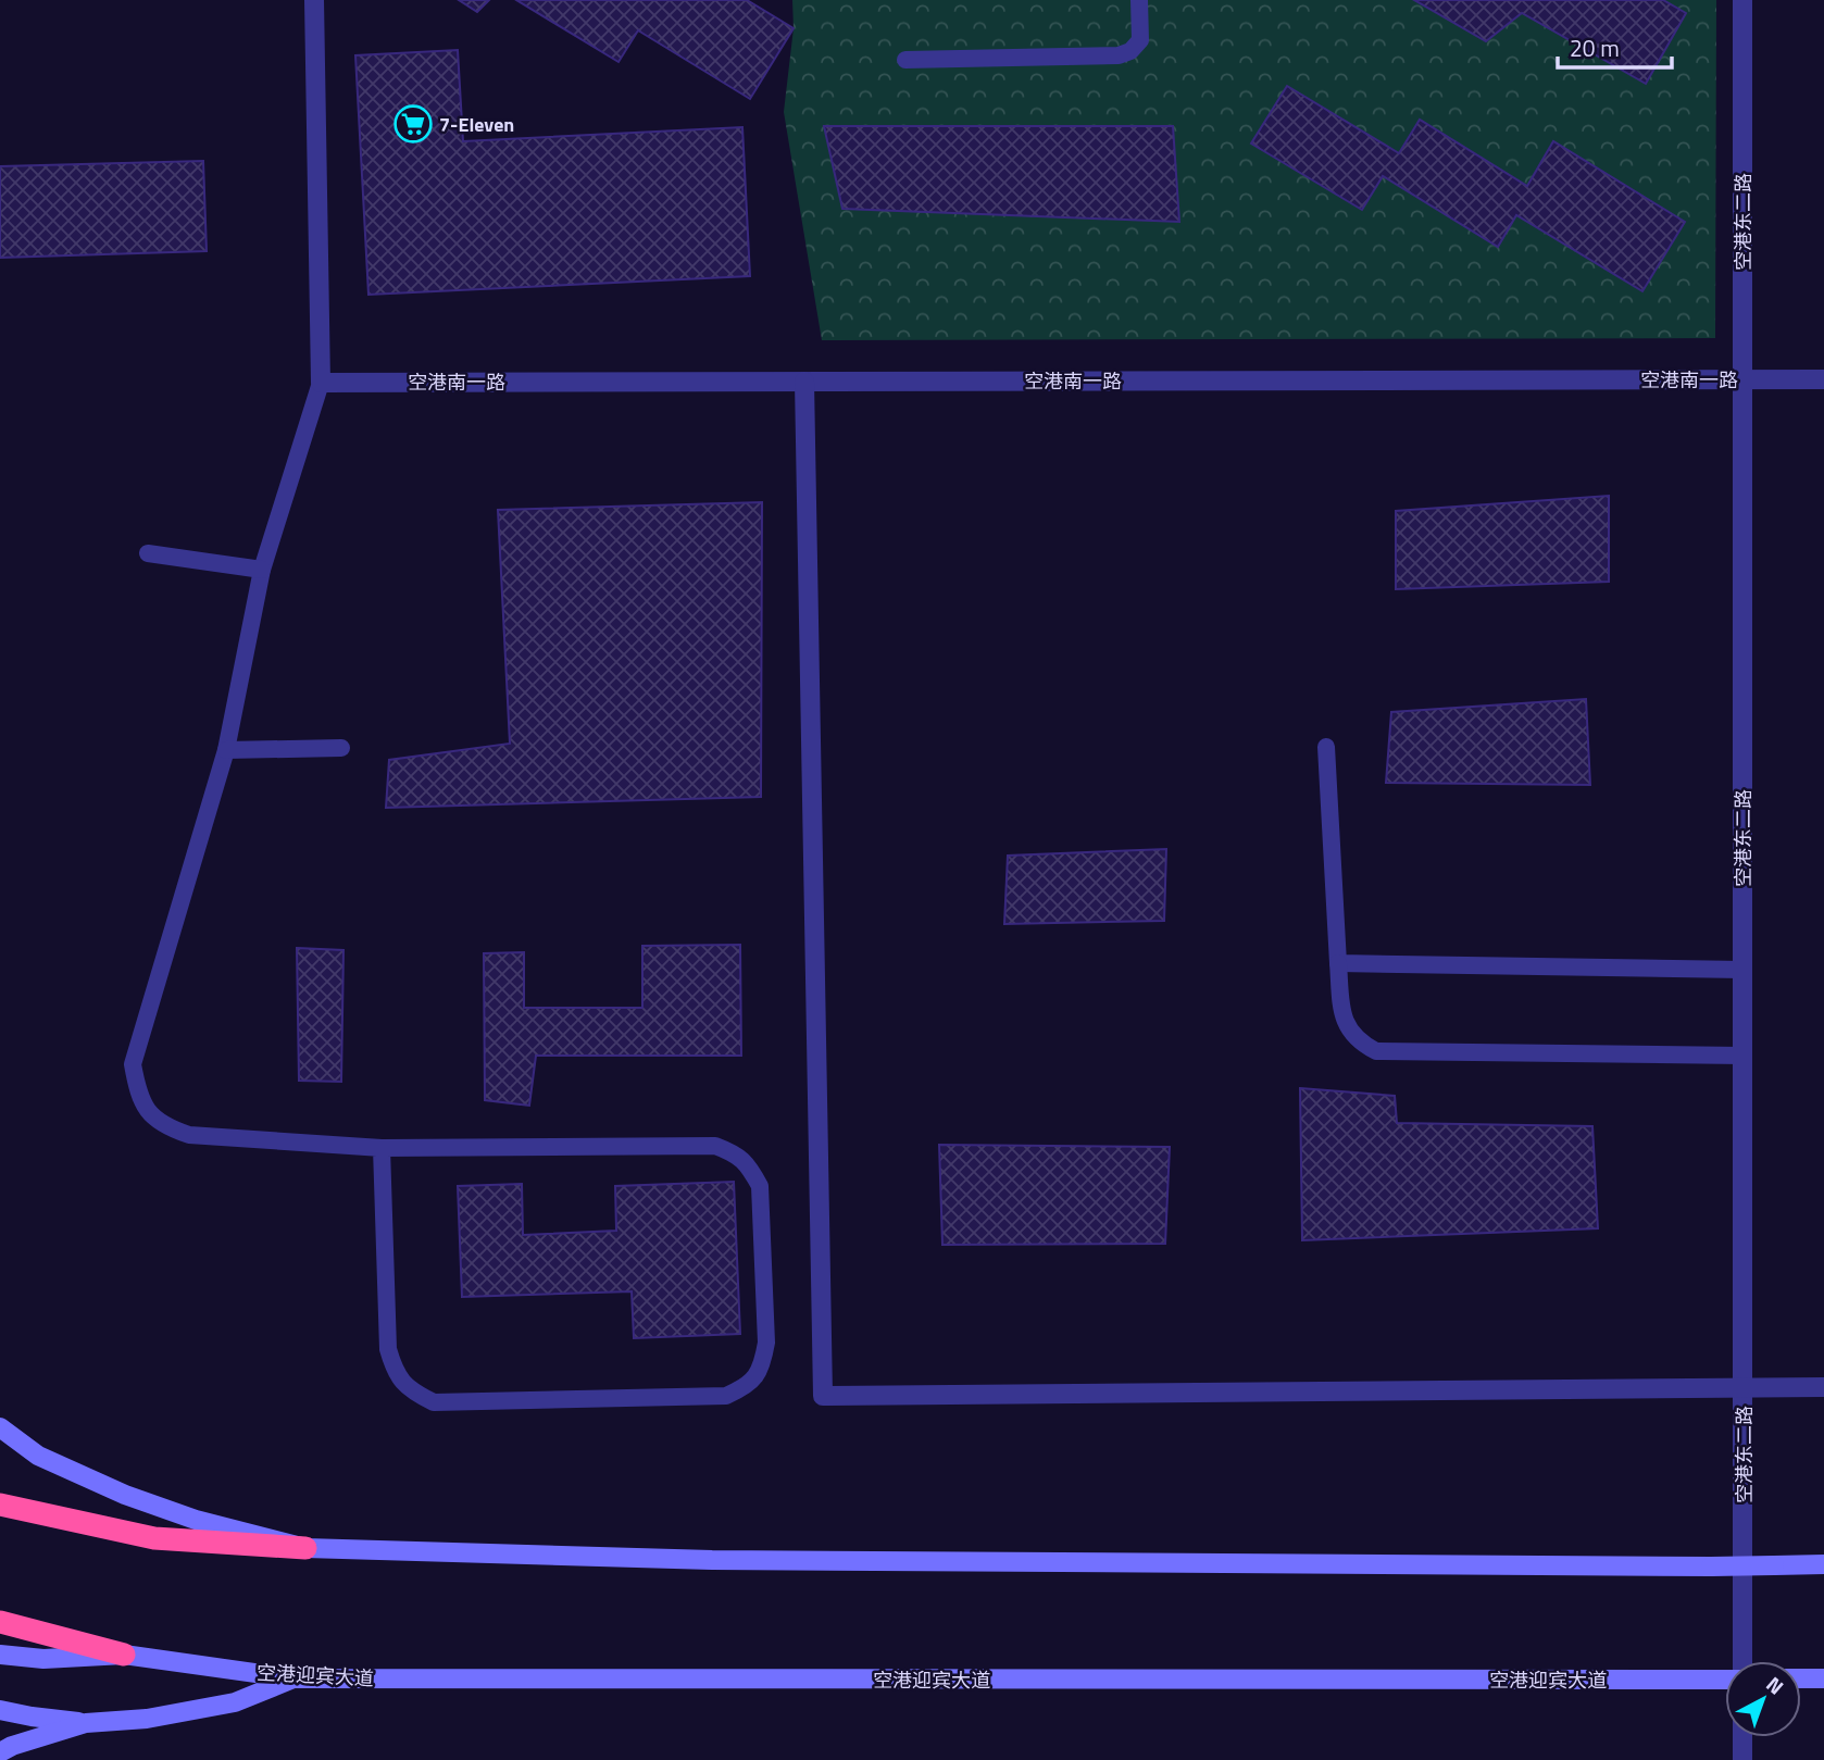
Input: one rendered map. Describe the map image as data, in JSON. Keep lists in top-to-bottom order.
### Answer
{
  "streets": {
    "main road": ["空港迎宾大道"],
    "street": ["空港东二路", "空港南一路"]
  },
  "crossings": [
    ["空港东二路", "空港南一路"]
  ],
  "places": {
    "supermarket": ["7-Eleven"]
  },
  "scale_bar": "20 m",
  "north": "top right"
}
